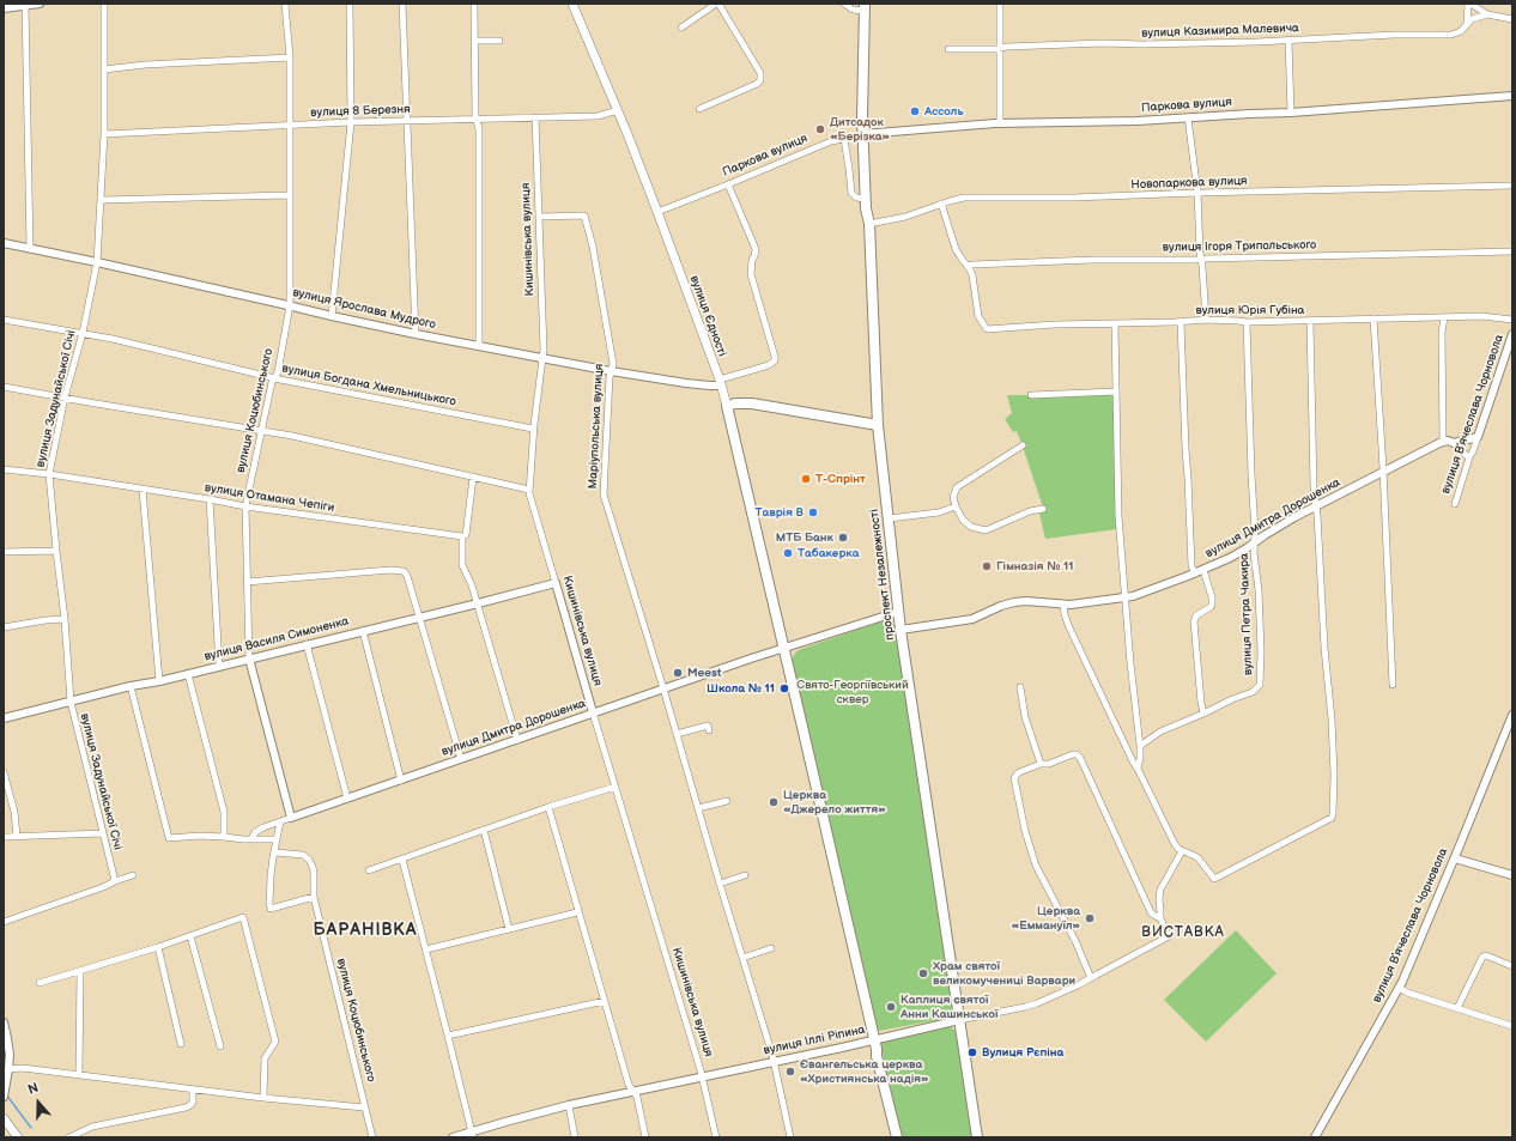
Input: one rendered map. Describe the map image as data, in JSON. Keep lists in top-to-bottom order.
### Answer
{
  "streets": {
    "main road": ["вулиця Єдності", "проспект Незалежності"],
    "street": [
      "вулиця Казимира Малевича",
      "Паркова вулиця",
      "вулиця 8 Березня",
      "Новопаркова вулиця",
      "Кишинівська вулиця",
      "вулиця Ігоря Трипольського",
      "вулиця Ярослава Мудрого",
      "вулиця Юрія Губіна",
      "вулиця Богдана Хмельницького",
      "вулиця Задунайської Січі",
      "вулиця Коцюбинського",
      "вулиця Вʼячеслава Чорновола",
      "Маріупольська вулиця",
      "вулиця Отамана Чепіги",
      "вулиця Дмитра Дорошенка",
      "вулиця Петра Чакира",
      "вулиця Василя Симоненка",
      "вулиця Іллі Ріпина"
    ]
  },
  "crossings": [
    ["Паркова вулиця", "вулиця Єдності"],
    ["Паркова вулиця", "проспект Незалежності"],
    ["вулиця 8 Березня", "Кишинівська вулиця"],
    ["вулиця 8 Березня", "вулиця Єдності"],
    ["вулиця 8 Березня", "вулиця Задунайської Січі"],
    ["вулиця 8 Березня", "вулиця Коцюбинського"],
    ["Новопаркова вулиця", "проспект Незалежності"],
    ["Кишинівська вулиця", "вулиця Ярослава Мудрого"],
    ["Кишинівська вулиця", "вулиця Богдана Хмельницького"],
    ["Кишинівська вулиця", "Маріупольська вулиця"],
    ["Кишинівська вулиця", "вулиця Дмитра Дорошенка"],
    ["Кишинівська вулиця", "вулиця Василя Симоненка"],
    ["Кишинівська вулиця", "вулиця Іллі Ріпина"],
    ["вулиця Ігоря Трипольського", "вулиця Юрія Губіна"],
    ["вулиця Ярослава Мудрого", "вулиця Єдності"],
    ["вулиця Ярослава Мудрого", "вулиця Задунайської Січі"],
    ["вулиця Ярослава Мудрого", "вулиця Коцюбинського"],
    ["вулиця Ярослава Мудрого", "Маріупольська вулиця"],
    ["вулиця Юрія Губіна", "вулиця Петра Чакира"],
    ["вулиця Єдності", "вулиця Дмитра Дорошенка"],
    ["вулиця Богдана Хмельницького", "вулиця Задунайської Січі"],
    ["вулиця Богдана Хмельницького", "вулиця Коцюбинського"],
    ["вулиця Задунайської Січі", "вулиця Отамана Чепіги"],
    ["вулиця Задунайської Січі", "вулиця Василя Симоненка"],
    ["вулиця Коцюбинського", "вулиця Отамана Чепіги"],
    ["вулиця Коцюбинського", "вулиця Дмитра Дорошенка"],
    ["вулиця Коцюбинського", "вулиця Василя Симоненка"],
    ["Маріупольська вулиця", "вулиця Дмитра Дорошенка"],
    ["Маріупольська вулиця", "вулиця Іллі Ріпина"],
    ["вулиця Дмитра Дорошенка", "проспект Незалежності"],
    ["вулиця Дмитра Дорошенка", "вулиця Петра Чакира"],
    ["проспект Незалежності", "вулиця Іллі Ріпина"]
  ],
  "districts": ["БАРАНІВКА", "ВИСТАВКА"],
  "parks": ["Свято-Георгіївський сквер"],
  "places": [
    "Ассоль",
    "Дитсадок «Берізка»",
    "Т-Спрінт",
    "Таврія В",
    "МТБ Банк",
    "Табакерка",
    "Гімназія № 11",
    "Meest",
    "Школа № 11",
    "Церква «Джерело життя»",
    "Церква «Еммануїл»",
    "Храм святої великомучениці Варвари",
    "Каплиця cвятої Анни Кашинської",
    "Вулиця Рєпіна",
    "Євангельська церква «Християнська надія»"
  ],
  "north": "top"
}
